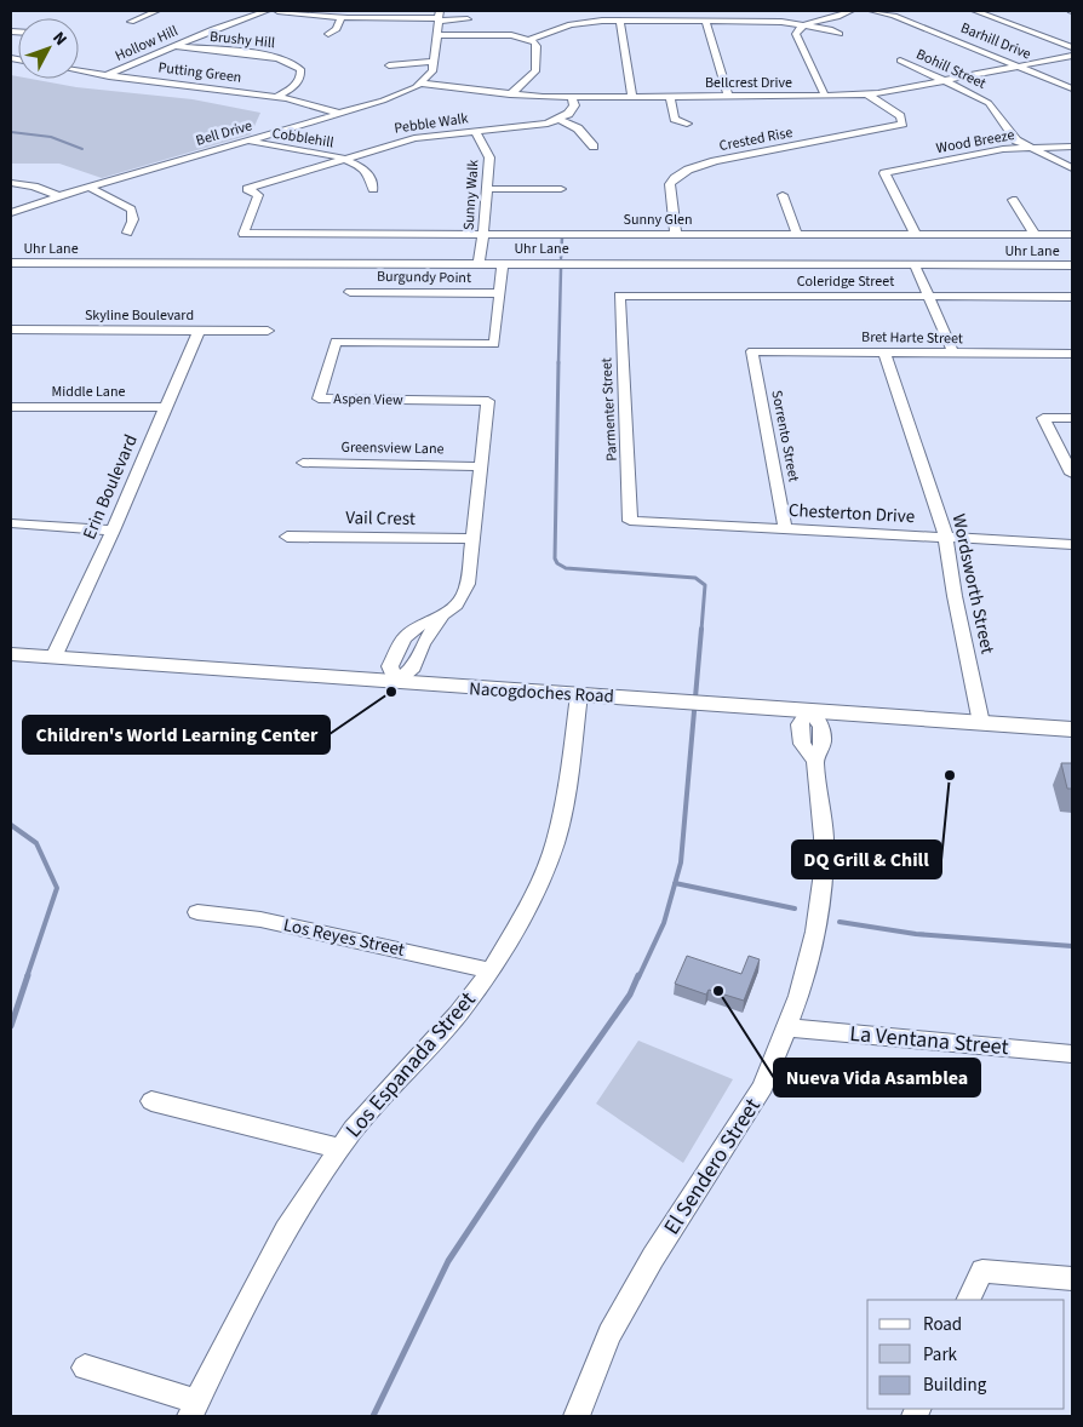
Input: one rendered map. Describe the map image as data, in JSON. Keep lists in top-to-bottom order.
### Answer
{
  "streets": {
    "main road": ["Nacogdoches Road"],
    "street": [
      "Brushy Hill",
      "Barhill Drive",
      "Hollow Hill",
      "Bohill Street",
      "Putting Green",
      "Bellcrest Drive",
      "Pebble Walk",
      "Bell Drive",
      "Cobblehill",
      "Crested Rise",
      "Wood Breeze",
      "Sunny Walk",
      "Sunny Glen",
      "Uhr Lane",
      "Burgundy Point",
      "Coleridge Street",
      "Skyline Boulevard",
      "Bret Harte Street",
      "Middle Lane",
      "Aspen View",
      "Parmenter Street",
      "Sorrento Street",
      "Greensview Lane",
      "Erin Boulevard",
      "Chesterton Drive",
      "Vail Crest",
      "Wordsworth Street",
      "Los Reyes Street",
      "La Ventana Street",
      "Los Espanada Street",
      "El Sendero Street"
    ]
  },
  "crossings": [
    ["Brushy Hill", "Hollow Hill"],
    ["Brushy Hill", "Putting Green"],
    ["Barhill Drive", "Bellcrest Drive"],
    ["Hollow Hill", "Putting Green"],
    ["Bohill Street", "Bellcrest Drive"],
    ["Bohill Street", "Wood Breeze"],
    ["Putting Green", "Bell Drive"],
    ["Bellcrest Drive", "Bell Drive"],
    ["Bellcrest Drive", "Crested Rise"],
    ["Pebble Walk", "Cobblehill"],
    ["Pebble Walk", "Sunny Walk"],
    ["Pebble Walk", "Sunny Glen"],
    ["Bell Drive", "Cobblehill"],
    ["Crested Rise", "Sunny Glen"],
    ["Wood Breeze", "Sunny Glen"],
    ["Sunny Walk", "Sunny Glen"],
    ["Sunny Walk", "Uhr Lane"],
    ["Uhr Lane", "Aspen View"],
    ["Burgundy Point", "Aspen View"],
    ["Coleridge Street", "Parmenter Street"],
    ["Skyline Boulevard", "Erin Boulevard"],
    ["Bret Harte Street", "Sorrento Street"],
    ["Bret Harte Street", "Wordsworth Street"],
    ["Middle Lane", "Erin Boulevard"],
    ["Aspen View", "Greensview Lane"],
    ["Aspen View", "Vail Crest"],
    ["Aspen View", "Nacogdoches Road"],
    ["Parmenter Street", "Chesterton Drive"],
    ["Sorrento Street", "Chesterton Drive"],
    ["Erin Boulevard", "Nacogdoches Road"],
    ["Chesterton Drive", "Wordsworth Street"],
    ["Wordsworth Street", "Nacogdoches Road"],
    ["Nacogdoches Road", "Los Espanada Street"],
    ["Nacogdoches Road", "El Sendero Street"],
    ["Los Reyes Street", "Los Espanada Street"],
    ["La Ventana Street", "El Sendero Street"]
  ],
  "places": ["Children's World Learning Center", "DQ Grill & Chill", "Nueva Vida Asamblea"],
  "legend": ["Road", "Park", "Building"],
  "north": "top right"
}
